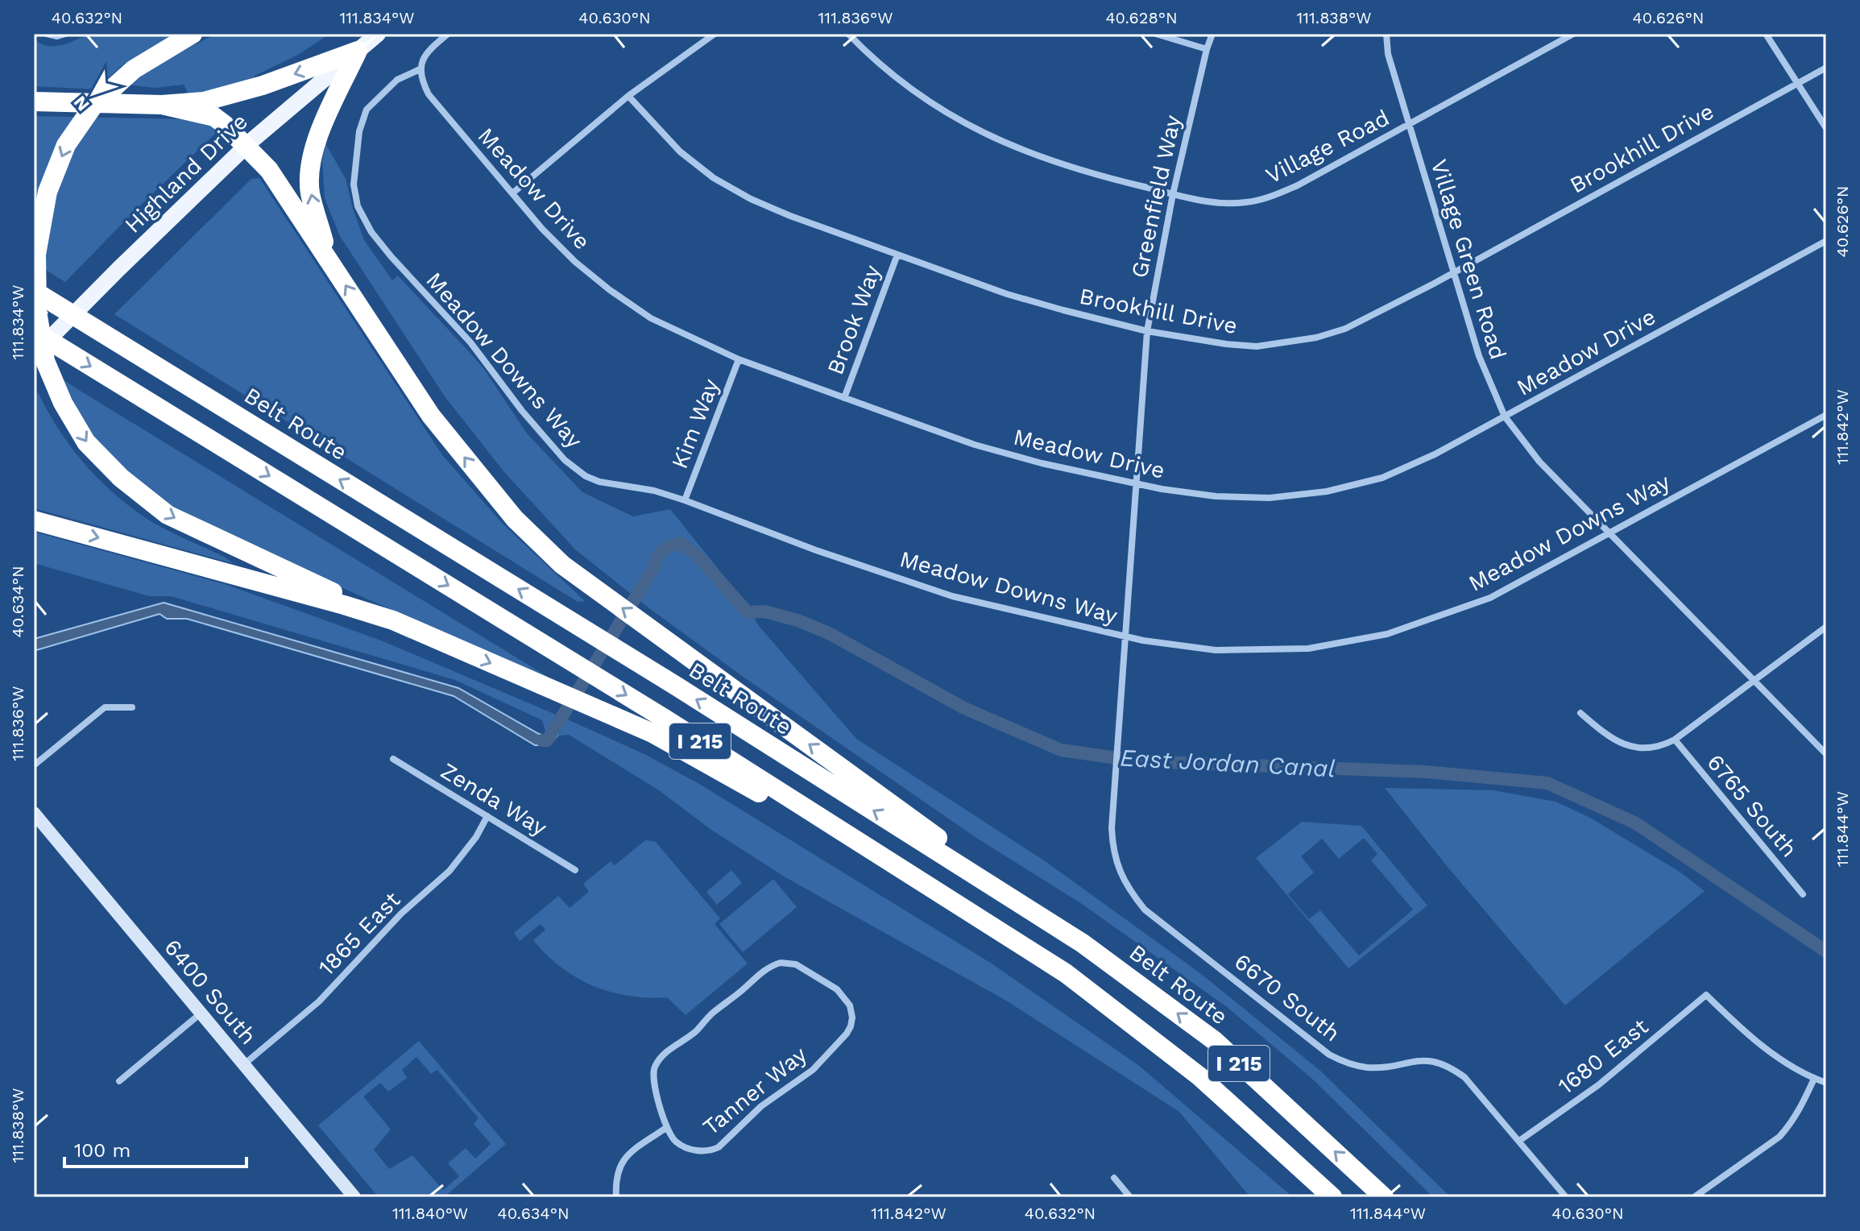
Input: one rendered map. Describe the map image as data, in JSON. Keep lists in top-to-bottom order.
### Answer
{
  "streets": {
    "highway": ["Belt Route", "I 215"],
    "main road": ["Highland Drive"],
    "street": [
      "Village Road",
      "Brookhill Drive",
      "Meadow Drive",
      "Greenfield Way",
      "Village Green Road",
      "Brook Way",
      "Meadow Downs Way",
      "Kim Way",
      "Zenda Way",
      "6765 South",
      "1865 East",
      "6400 South",
      "6670 South",
      "1680 East",
      "Tanner Way"
    ]
  },
  "crossings": [
    ["Village Road", "Greenfield Way"],
    ["Village Road", "Village Green Road"],
    ["Brookhill Drive", "Greenfield Way"],
    ["Brookhill Drive", "Village Green Road"],
    ["Brookhill Drive", "Brook Way"],
    ["Meadow Drive", "Greenfield Way"],
    ["Meadow Drive", "Village Green Road"],
    ["Meadow Drive", "Brook Way"],
    ["Meadow Drive", "Meadow Downs Way"],
    ["Meadow Drive", "Kim Way"],
    ["Greenfield Way", "Meadow Downs Way"],
    ["Greenfield Way", "6670 South"],
    ["Village Green Road", "Meadow Downs Way"],
    ["Meadow Downs Way", "Kim Way"],
    ["Zenda Way", "1865 East"],
    ["1865 East", "6400 South"],
    ["6670 South", "1680 East"]
  ],
  "water": ["East Jordan Canal"],
  "scale_bar": "100 m",
  "north": "bottom left",
  "coordinates": [
    "40.632°N",
    "111.834°W",
    "40.630°N",
    "111.836°W",
    "40.628°N",
    "111.838°W",
    "40.626°N",
    "111.842°W",
    "40.634°N",
    "111.844°W",
    "111.840°W"
  ]
}
